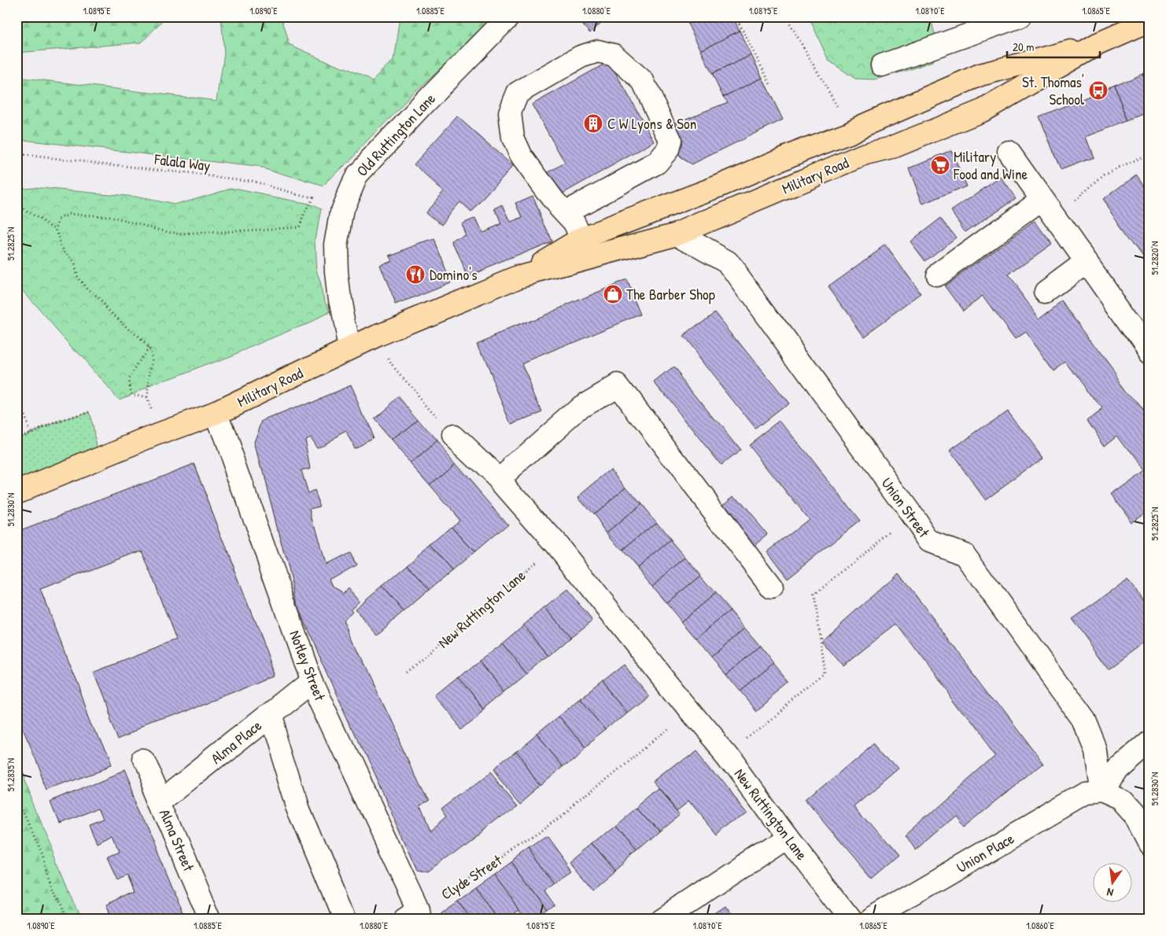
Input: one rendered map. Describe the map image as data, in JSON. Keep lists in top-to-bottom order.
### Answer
{
  "streets": {
    "highway": ["Military Road"],
    "street": [
      "Old Ruttington Lane",
      "Union Street",
      "New Ruttington Lane",
      "Notley Street",
      "Alma Place",
      "Alma Street",
      "Union Place"
    ],
    "path": ["Falala Way", "Clyde Street"]
  },
  "crossings": [
    ["Old Ruttington Lane", "Falala Way"],
    ["Old Ruttington Lane", "Military Road"],
    ["Military Road", "Union Street"],
    ["Military Road", "Notley Street"],
    ["Union Street", "Union Place"],
    ["New Ruttington Lane", "Clyde Street"],
    ["Notley Street", "Alma Place"],
    ["Notley Street", "Clyde Street"],
    ["Alma Place", "Alma Street"]
  ],
  "places": {
    "bus stop": ["St. Thomas' School"],
    "building": ["C W Lyons & Son"],
    "supermarket": ["Military Food and Wine"],
    "restaurant": ["Domino's"],
    "shop": ["The Barber Shop"]
  },
  "scale_bar": "20 m",
  "north": "bottom",
  "coordinates": [
    "1.0895°E",
    "1.0890°E",
    "1.0885°E",
    "1.0880°E",
    "1.0875°E",
    "1.0870°E",
    "1.0865°E",
    "51.2825°N",
    "51.2820°N",
    "51.2830°N",
    "51.2835°N",
    "1.0860°E"
  ]
}
